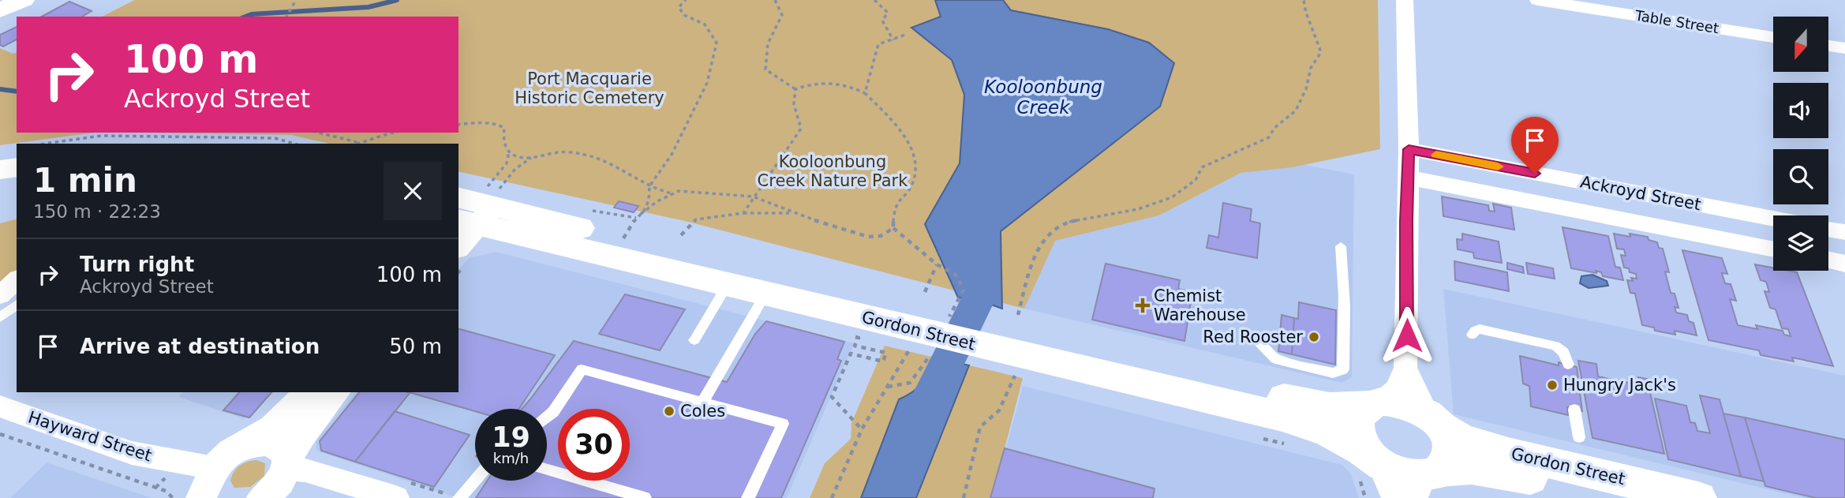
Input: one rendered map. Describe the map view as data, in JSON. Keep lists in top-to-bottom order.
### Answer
{
  "streets": {
    "main road": ["Gordon Street"],
    "street": ["Table Street", "Ackroyd Street", "Hayward Street"]
  },
  "water": ["Kooloonbung Creek"],
  "parks": ["Port Macquarie Historic Cemetery", "Kooloonbung Creek Nature Park"],
  "places": {
    "health": ["Chemist Warehouse"],
    "other": ["Red Rooster", "Hungry Jack's", "Coles"]
  },
  "north": "bottom",
  "page": {
    "turn": ["100 m", "Ackroyd Street"],
    "heading": ["1 min", "150 m · 22:23"],
    "list": [
      {
        "name": "Turn right",
        "note": "Ackroyd Street",
        "value": "100 m"
      },
      {
        "name": "Arrive at destination",
        "value": "50 m"
      }
    ],
    "speed": "19 km/h",
    "limit": "30"
  }
}
